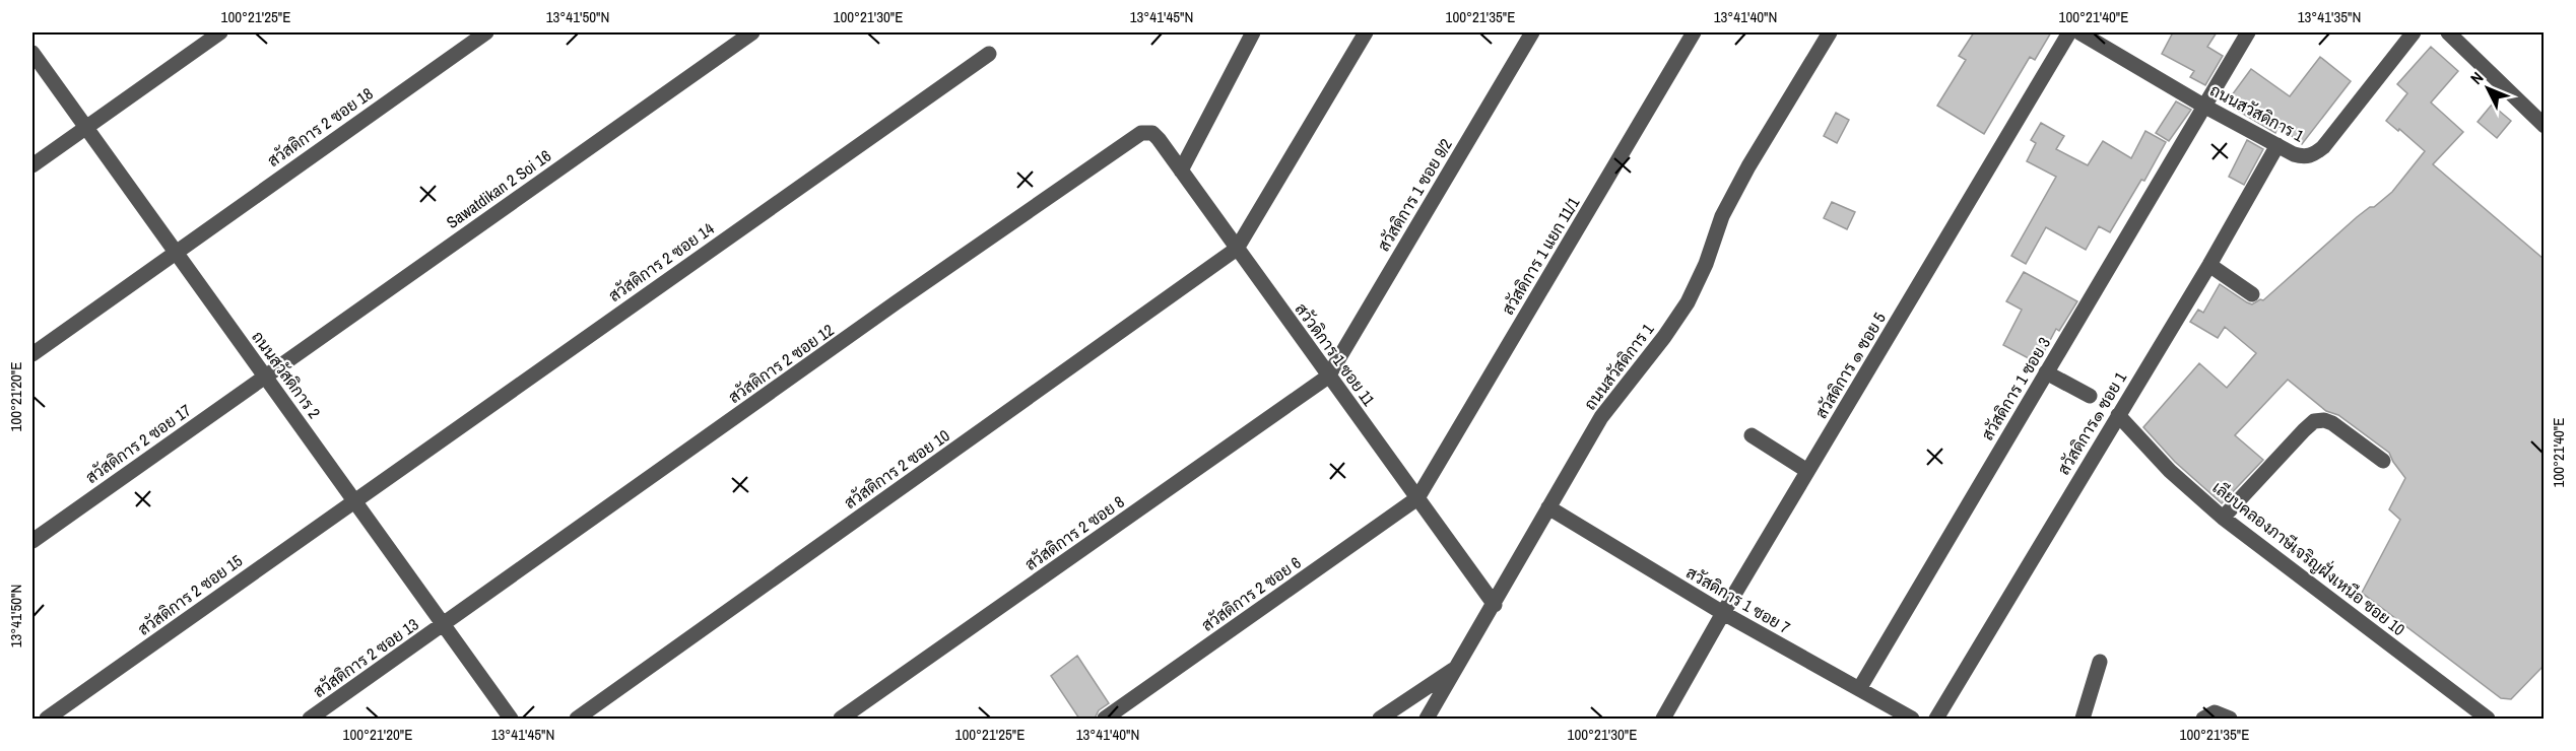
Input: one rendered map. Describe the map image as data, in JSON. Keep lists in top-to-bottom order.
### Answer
{
  "streets": {
    "street": [
      "ถนนสวัสดิการ 1",
      "สวัสดิการ 2 ซอย 18",
      "Sawatdikan 2 Soi 16",
      "สวัสดิการ 1 ซอย 9/2",
      "สวัสดิการ 1 แยก 11/1",
      "สวัสดิการ 2 ซอย 14",
      "สวัวดิการ 1 ซอย 11",
      "สวัสดิการ 2 ซอย 12",
      "สวัสดิการ ๑ ซอย 5",
      "ถนนสวัสดิการ 2",
      "สวัสดิการ 1 ซอย 3",
      "สวัสดิการ๑ ซอย 1",
      "สวัสดิการ 2 ซอย 17",
      "สวัสดิการ 2 ซอย 10",
      "สวัสดิการ 2 ซอย 8",
      "เลียบคลองภาษีเจริญฝั่งเหนือ ซอย 10",
      "สวัสดิการ 2 ซอย 6",
      "สวัสดิการ 2 ซอย 15",
      "สวัสดิการ 1 ซอย 7",
      "สวัสดิการ 2 ซอย 13"
    ]
  },
  "crossings": [
    ["ถนนสวัสดิการ 1", "สวัวดิการ 1 ซอย 11"],
    ["ถนนสวัสดิการ 1", "สวัสดิการ 1 ซอย 3"],
    ["ถนนสวัสดิการ 1", "สวัสดิการ๑ ซอย 1"],
    ["ถนนสวัสดิการ 1", "สวัสดิการ 1 ซอย 7"],
    ["สวัสดิการ 2 ซอย 18", "ถนนสวัสดิการ 2"],
    ["Sawatdikan 2 Soi 16", "ถนนสวัสดิการ 2"],
    ["Sawatdikan 2 Soi 16", "สวัสดิการ 2 ซอย 17"],
    ["สวัสดิการ 1 ซอย 9/2", "สวัวดิการ 1 ซอย 11"],
    ["สวัสดิการ 1 ซอย 9/2", "สวัสดิการ 2 ซอย 8"],
    ["สวัสดิการ 1 แยก 11/1", "สวัวดิการ 1 ซอย 11"],
    ["สวัสดิการ 1 แยก 11/1", "สวัสดิการ 2 ซอย 6"],
    ["สวัสดิการ 2 ซอย 14", "ถนนสวัสดิการ 2"],
    ["สวัสดิการ 2 ซอย 14", "สวัสดิการ 2 ซอย 15"],
    ["สวัวดิการ 1 ซอย 11", "สวัสดิการ 2 ซอย 12"],
    ["สวัวดิการ 1 ซอย 11", "สวัสดิการ 2 ซอย 10"],
    ["สวัวดิการ 1 ซอย 11", "สวัสดิการ 2 ซอย 8"],
    ["สวัวดิการ 1 ซอย 11", "สวัสดิการ 2 ซอย 6"],
    ["สวัสดิการ 2 ซอย 12", "ถนนสวัสดิการ 2"],
    ["สวัสดิการ 2 ซอย 12", "สวัสดิการ 2 ซอย 13"],
    ["สวัสดิการ ๑ ซอย 5", "สวัสดิการ 1 ซอย 7"],
    ["ถนนสวัสดิการ 2", "สวัสดิการ 2 ซอย 17"],
    ["ถนนสวัสดิการ 2", "สวัสดิการ 2 ซอย 15"],
    ["ถนนสวัสดิการ 2", "สวัสดิการ 2 ซอย 13"],
    ["สวัสดิการ 1 ซอย 3", "สวัสดิการ 1 ซอย 7"],
    ["สวัสดิการ๑ ซอย 1", "เลียบคลองภาษีเจริญฝั่งเหนือ ซอย 10"]
  ],
  "north": "top left",
  "coordinates": [
    "100°21'25\"E",
    "13°41'50\"N",
    "100°21'30\"E",
    "13°41'45\"N",
    "100°21'35\"E",
    "13°41'40\"N",
    "100°21'40\"E",
    "13°41'35\"N",
    "100°21'20\"E"
  ]
}
